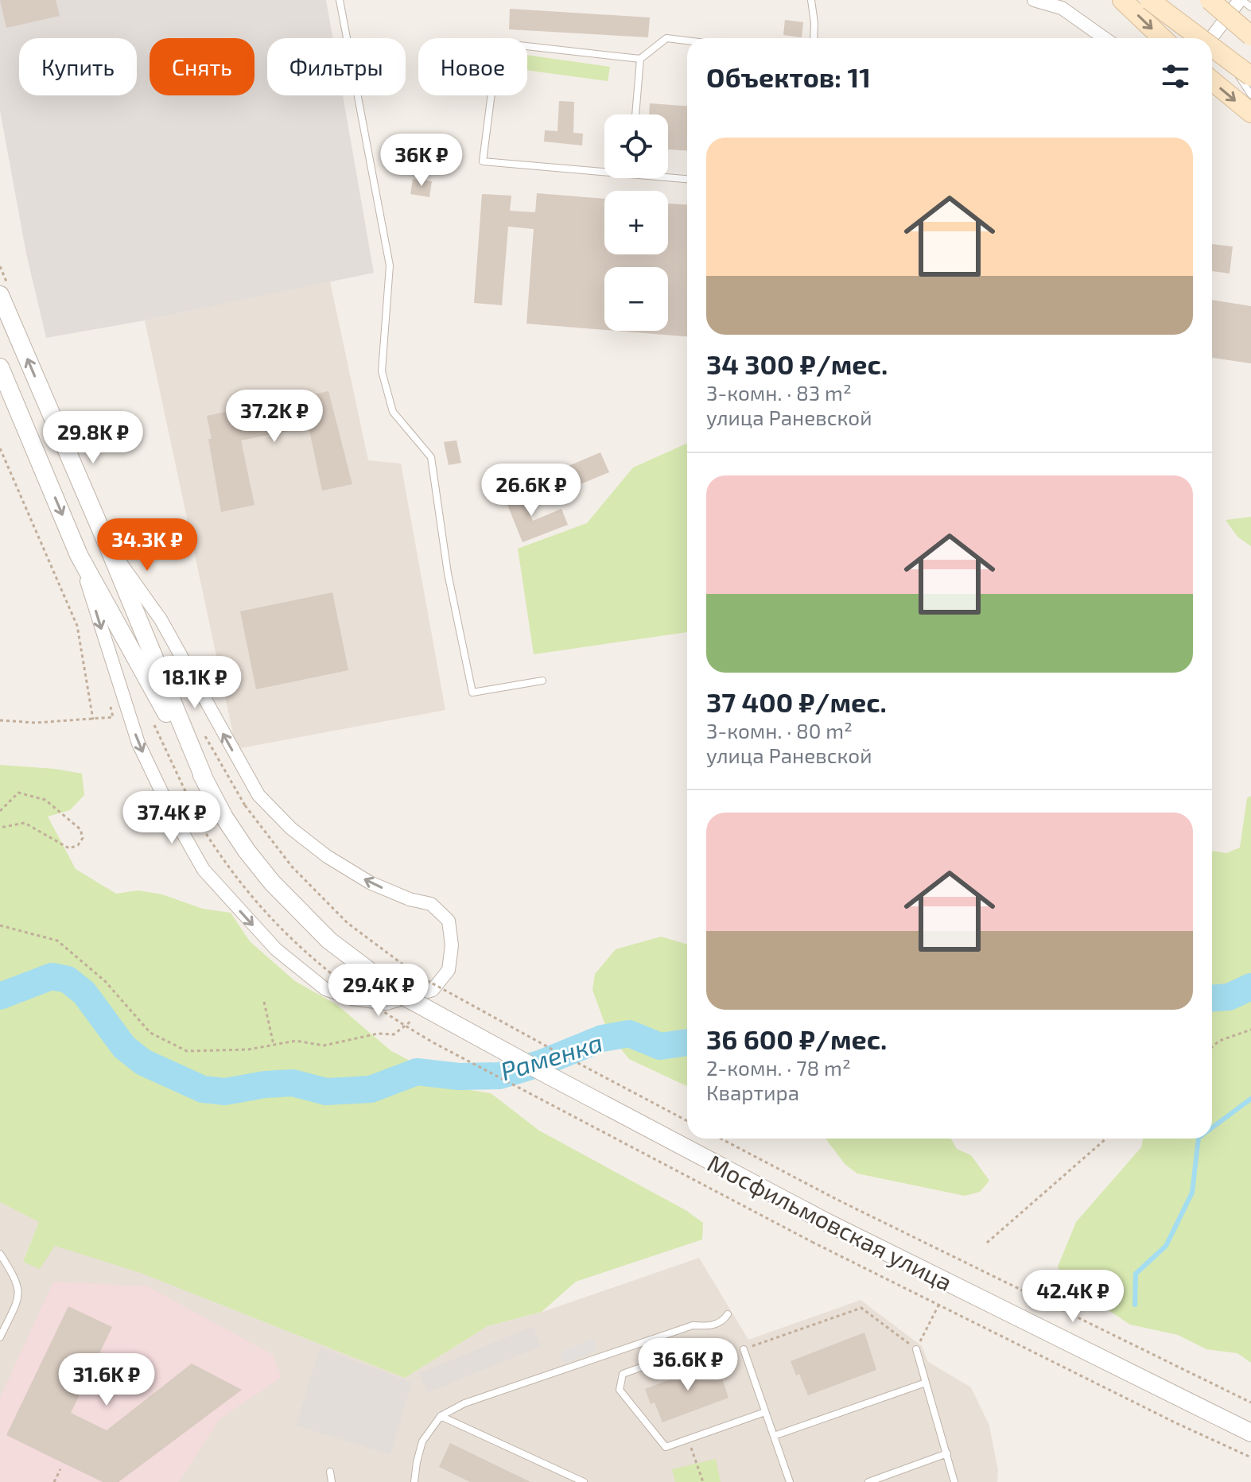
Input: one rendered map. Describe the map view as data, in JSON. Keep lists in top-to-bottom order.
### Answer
{
  "streets": {
    "street": ["Мосфильмовская улица"]
  },
  "water": ["Раменка"],
  "page": {
    "chip": [
      "Купить",
      "Снять",
      "Фильтры",
      "Новое"
    ],
    "heading": "Объектов: 11",
    "map_buttons": ["+", "−"],
    "list": [
      {
        "name": "34 300 ₽/мес.",
        "note": "3-комн. · 83 m² · улица Раневской"
      },
      {
        "name": "37 400 ₽/мес.",
        "note": "3-комн. · 80 m² · улица Раневской"
      },
      {
        "name": "36 600 ₽/мес.",
        "note": "2-комн. · 78 m² · Квартира"
      }
    ],
    "price": [
      "36K ₽",
      "37.2K ₽",
      "29.8K ₽",
      "26.6K ₽",
      "34.3K ₽",
      "18.1K ₽",
      "37.4K ₽",
      "29.4K ₽",
      "42.4K ₽",
      "36.6K ₽",
      "31.6K ₽"
    ]
  }
}
